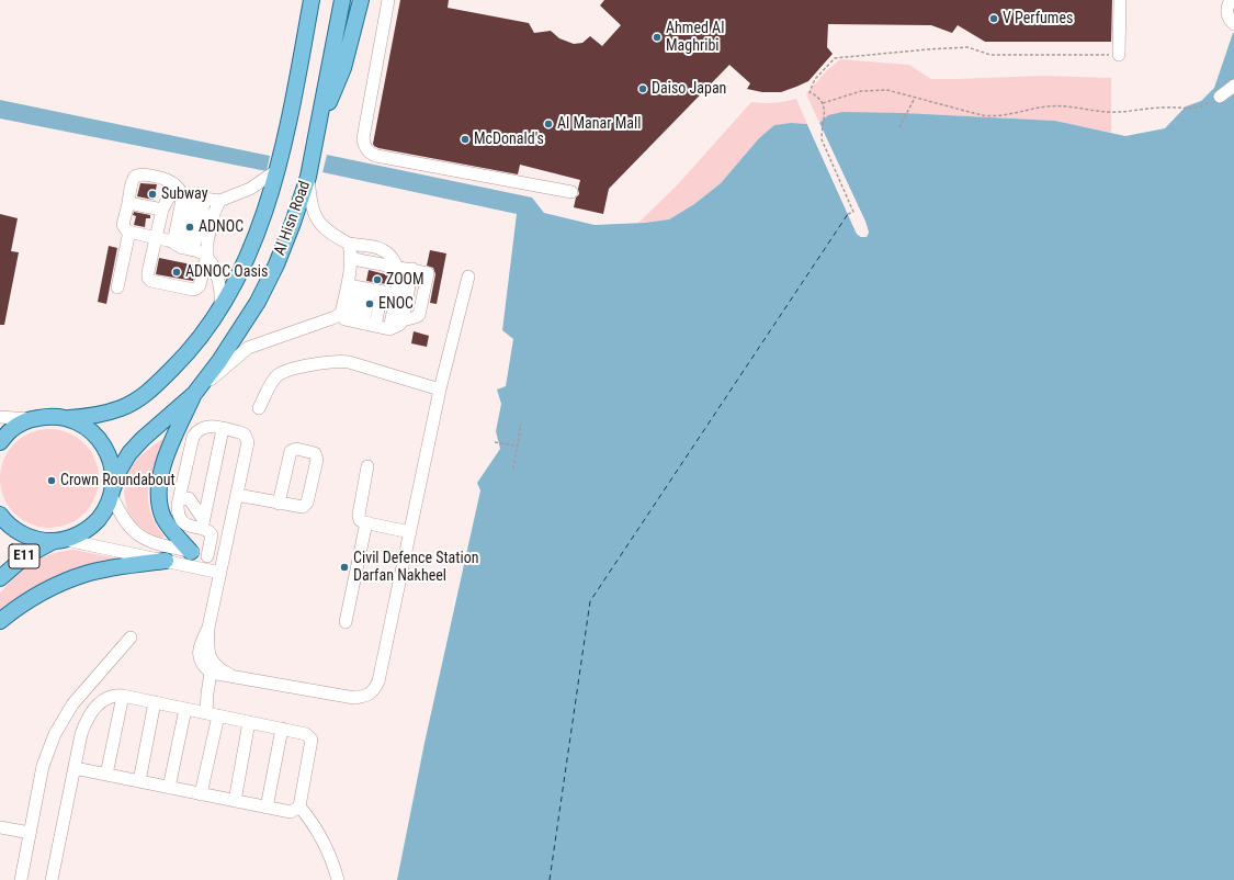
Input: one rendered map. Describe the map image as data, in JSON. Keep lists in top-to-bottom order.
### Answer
{
  "streets": {
    "main road": ["Al Hisn Road", "E11"]
  },
  "crossings": [
    ["Al Hisn Road", "E11"]
  ],
  "places": [
    "V Perfumes",
    "Ahmed Al Maghribi",
    "Daiso Japan",
    "Al Manar Mall",
    "McDonald's",
    "Subway",
    "ADNOC",
    "ADNOC Oasis",
    "ZOOM",
    "ENOC",
    "Crown Roundabout",
    "Civil Defence Station Darfan Nakheel"
  ]
}
